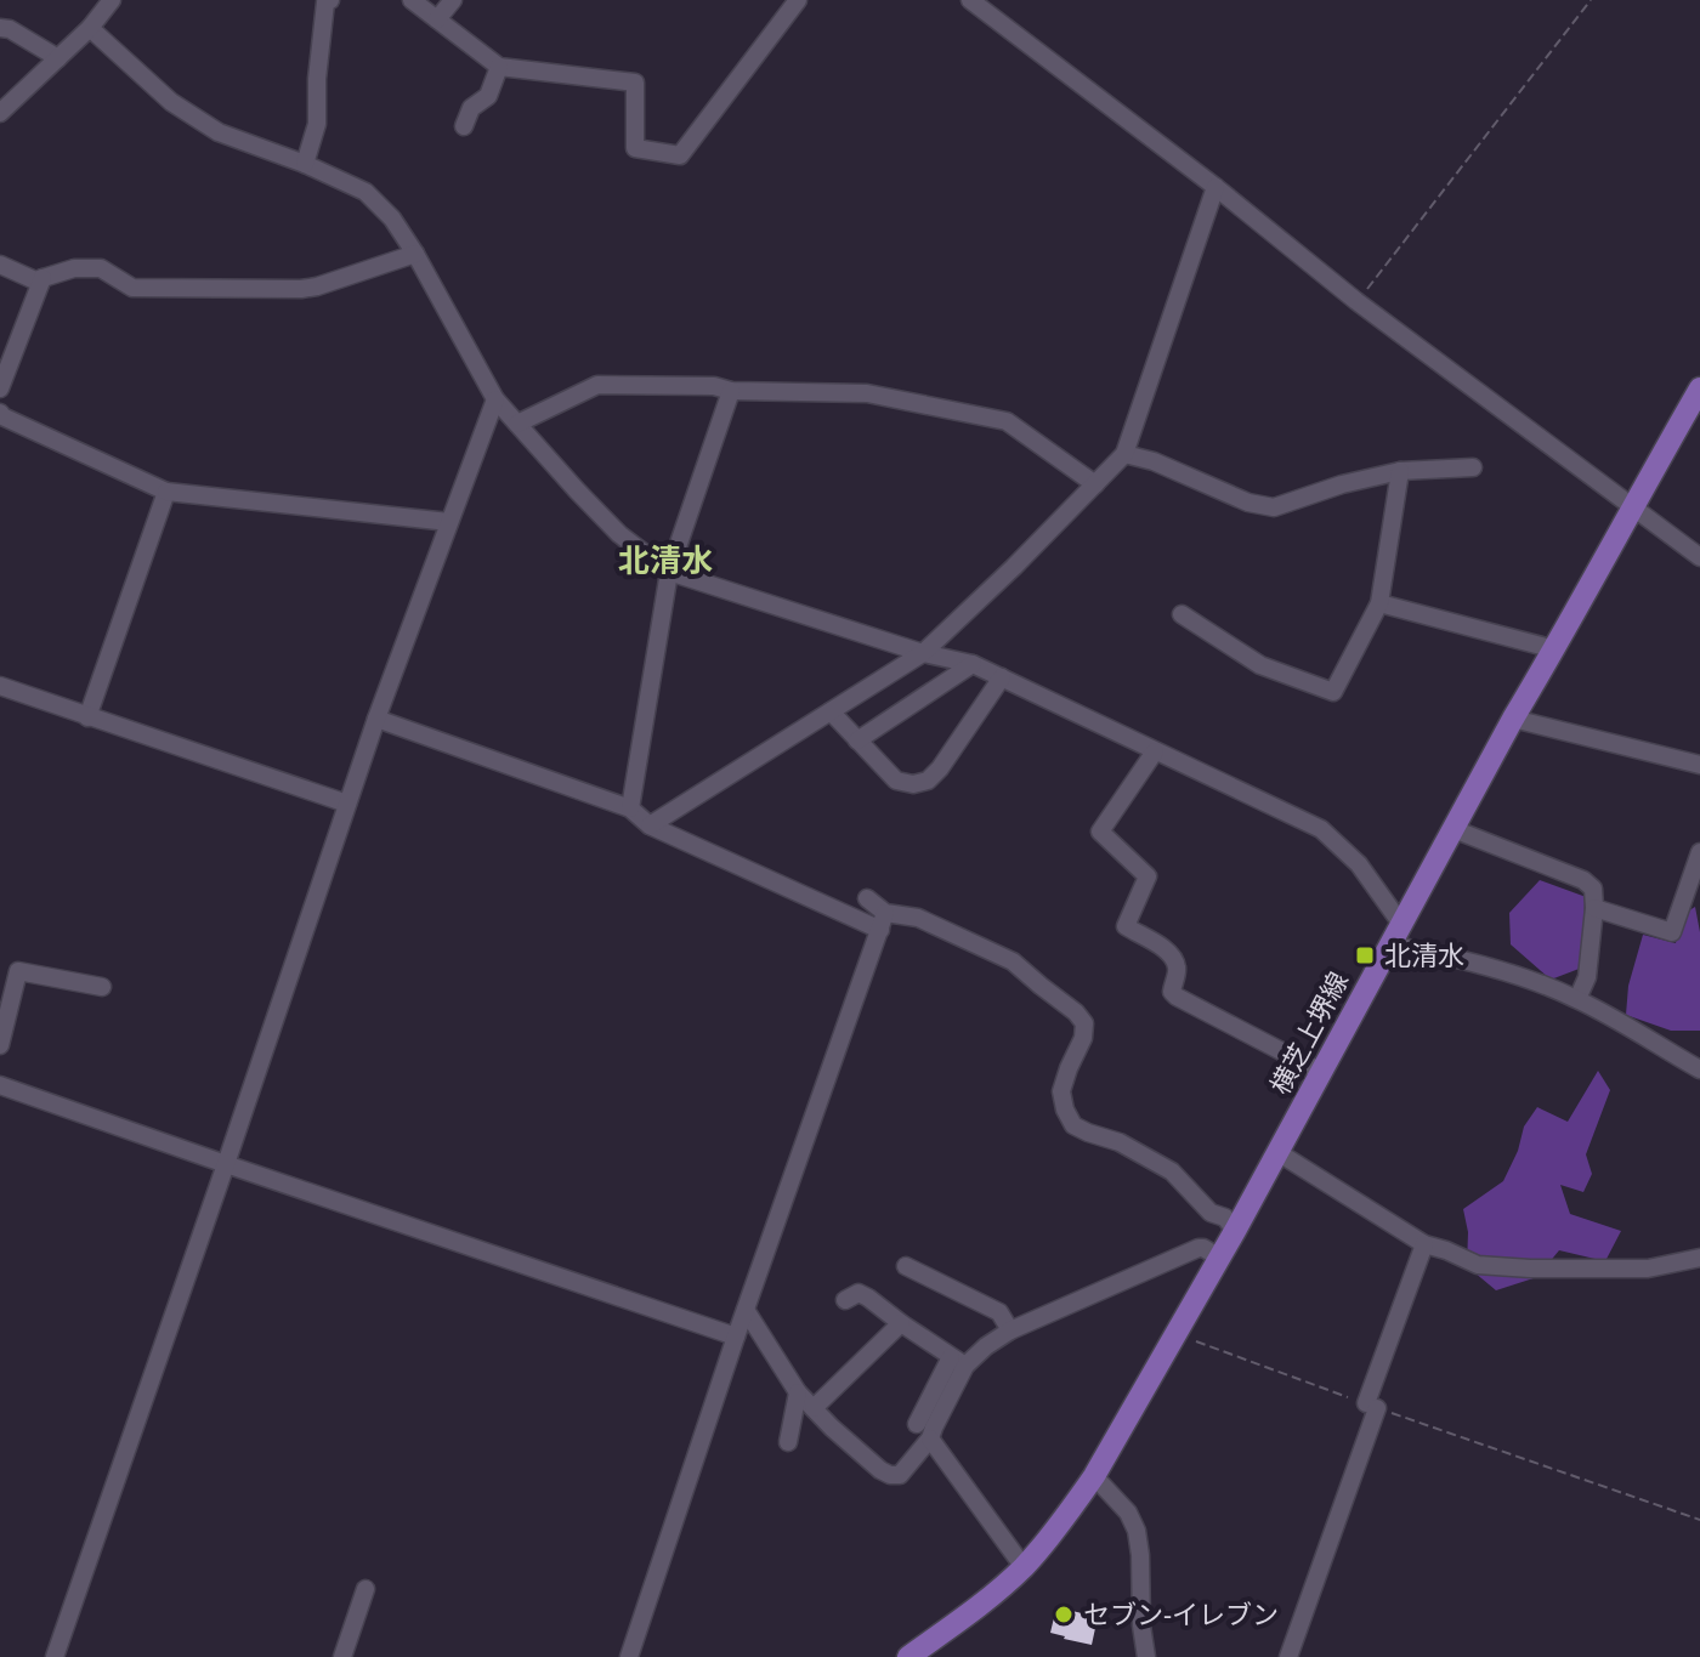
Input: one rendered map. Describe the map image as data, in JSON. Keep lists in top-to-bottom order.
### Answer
{
  "streets": {
    "main road": ["横芝上堺線"]
  },
  "districts": ["北清水"],
  "places": {
    "transit": ["北清水"],
    "other": ["セブン-イレブン"]
  }
}
